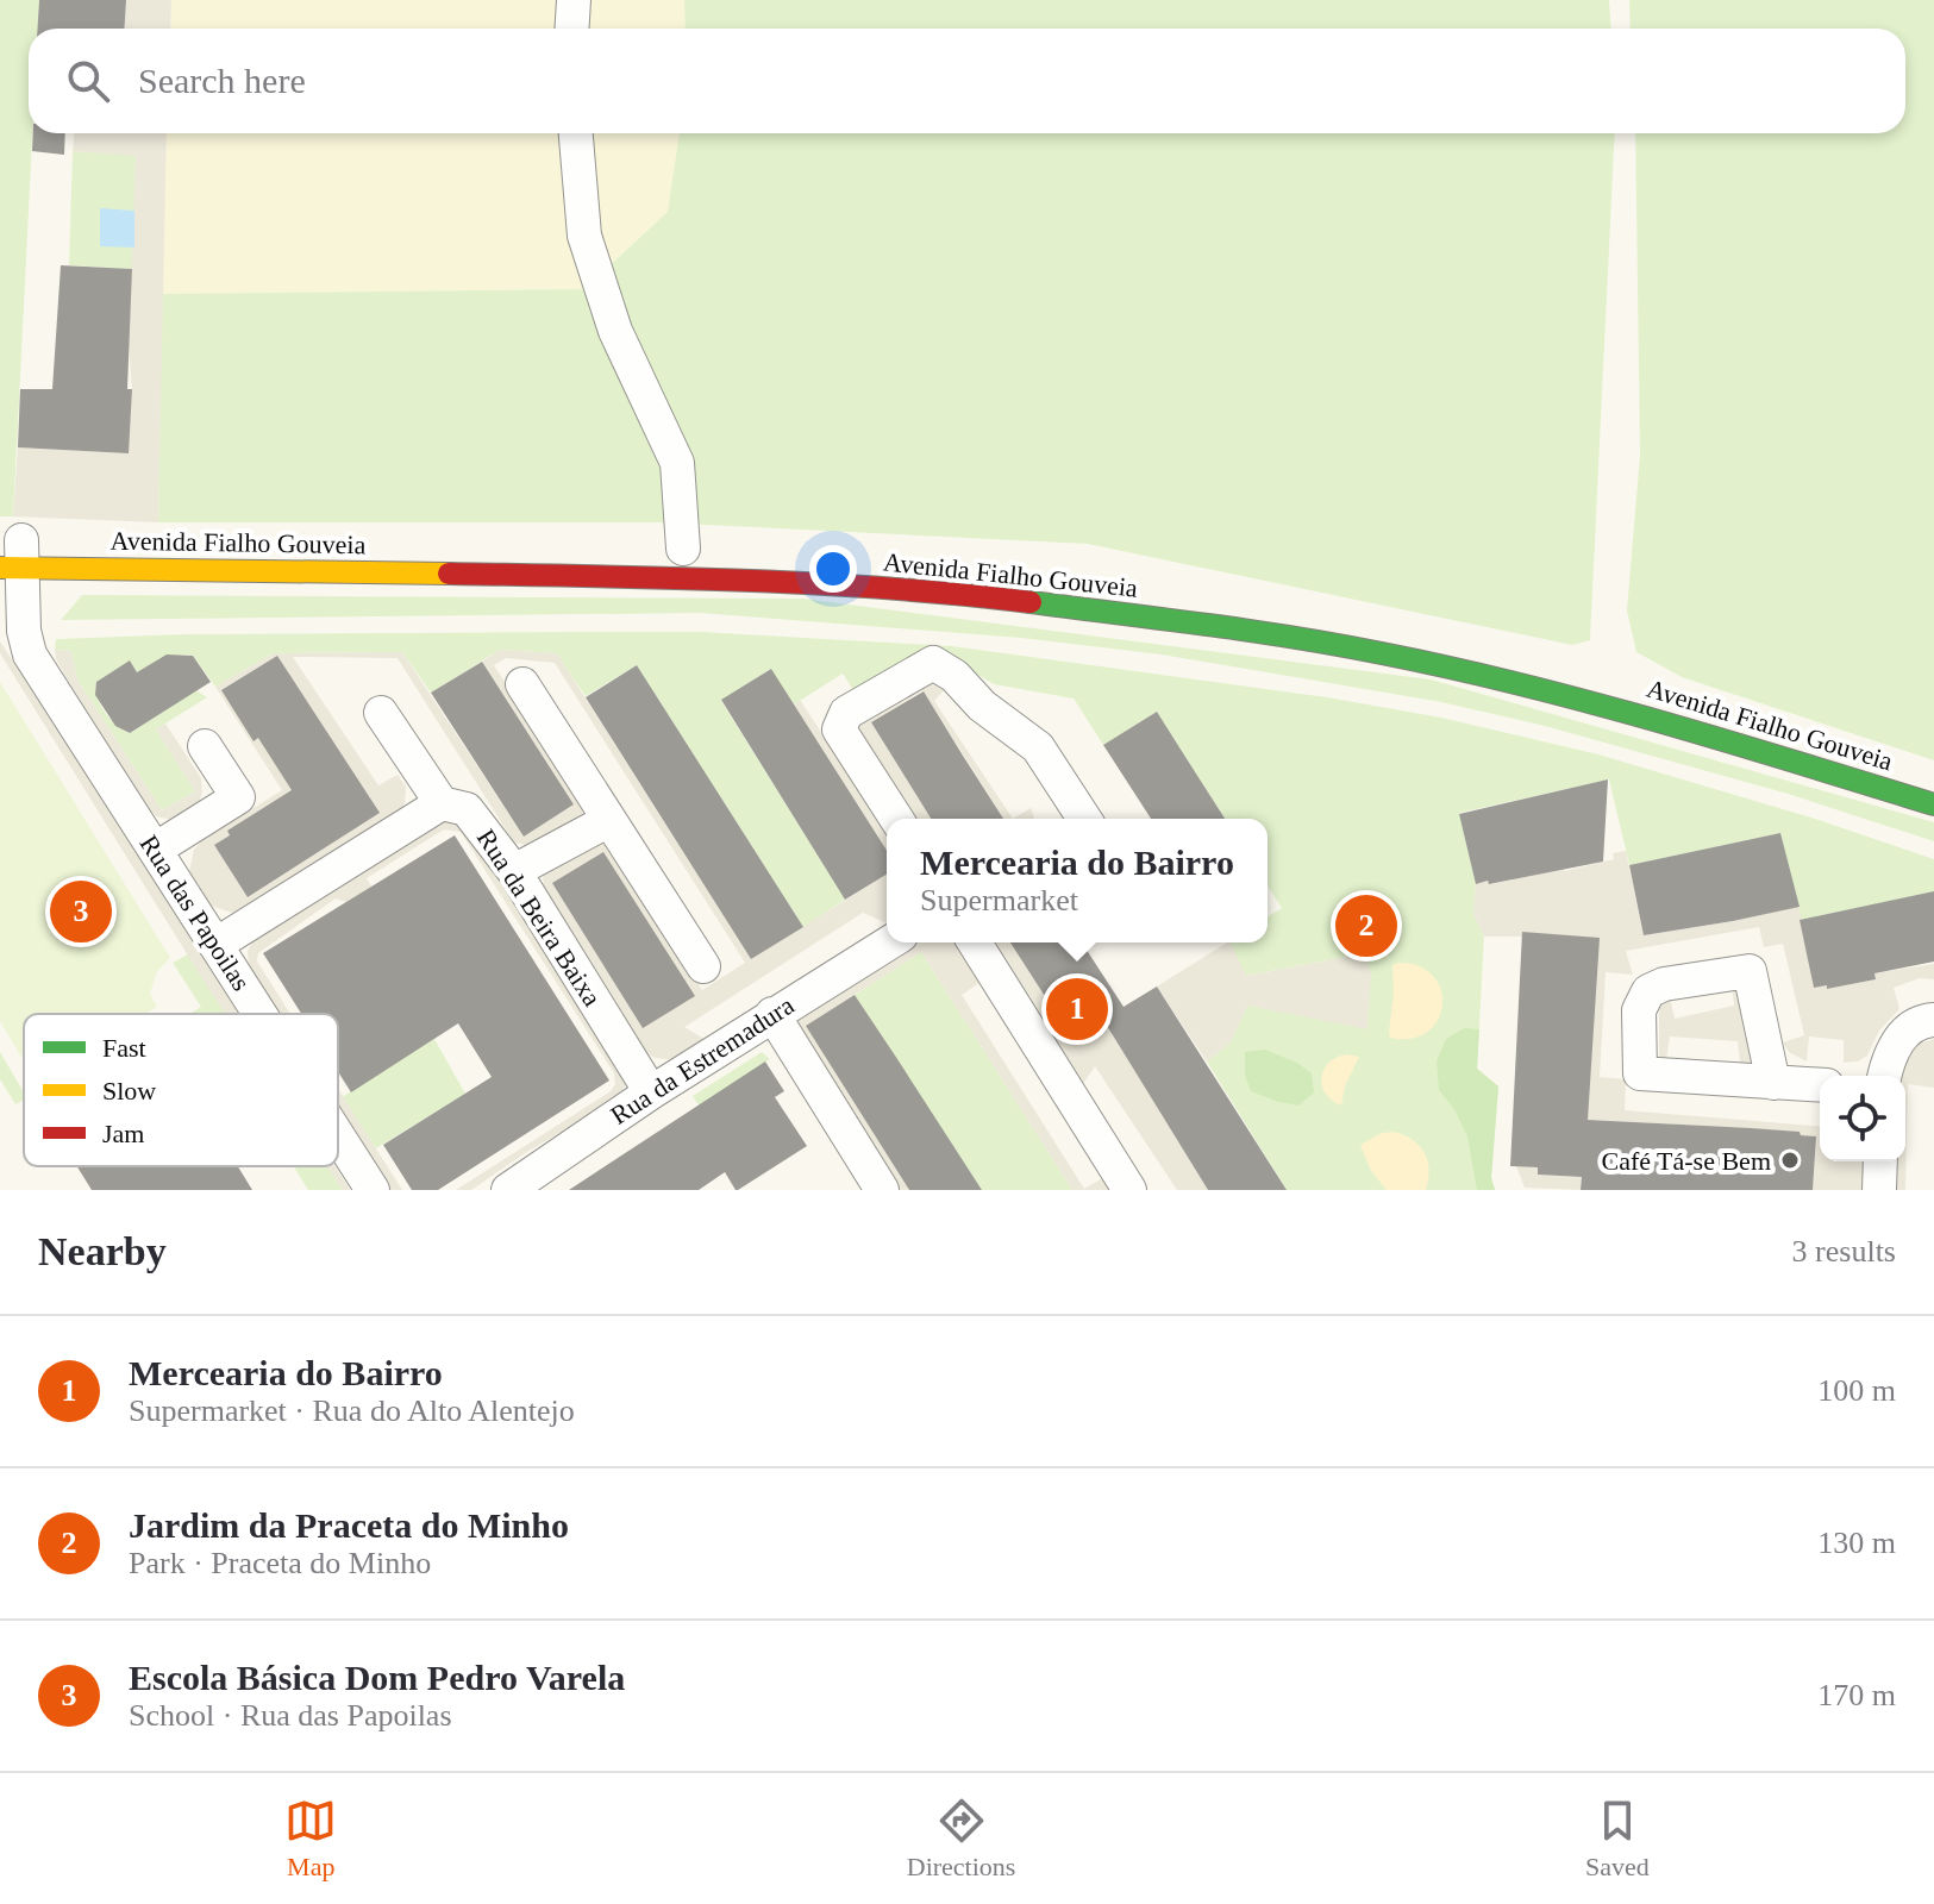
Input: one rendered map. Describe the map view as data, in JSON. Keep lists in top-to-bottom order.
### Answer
{
  "streets": {
    "main road": ["Avenida Fialho Gouveia"],
    "street": ["Rua das Papoilas", "Rua da Beira Baixa", "Rua da Estremadura"]
  },
  "crossings": [
    ["Avenida Fialho Gouveia", "Rua das Papoilas"],
    ["Rua da Beira Baixa", "Rua da Estremadura"]
  ],
  "places": ["Café Tá-se Bem"],
  "legend": ["Fast", "Slow", "Jam"],
  "page": {
    "search": "Search here",
    "popup": ["Mercearia do Bairro", "Supermarket"],
    "pins": ["3", "2", "1"],
    "heading": ["Nearby", "3 results"],
    "list": [
      {
        "mark": "1",
        "name": "Mercearia do Bairro",
        "note": "Supermarket · Rua do Alto Alentejo",
        "value": "100 m"
      },
      {
        "mark": "2",
        "name": "Jardim da Praceta do Minho",
        "note": "Park · Praceta do Minho",
        "value": "130 m"
      },
      {
        "mark": "3",
        "name": "Escola Básica Dom Pedro Varela",
        "note": "School · Rua das Papoilas",
        "value": "170 m"
      }
    ],
    "nav": ["Map", "Directions", "Saved"]
  }
}
